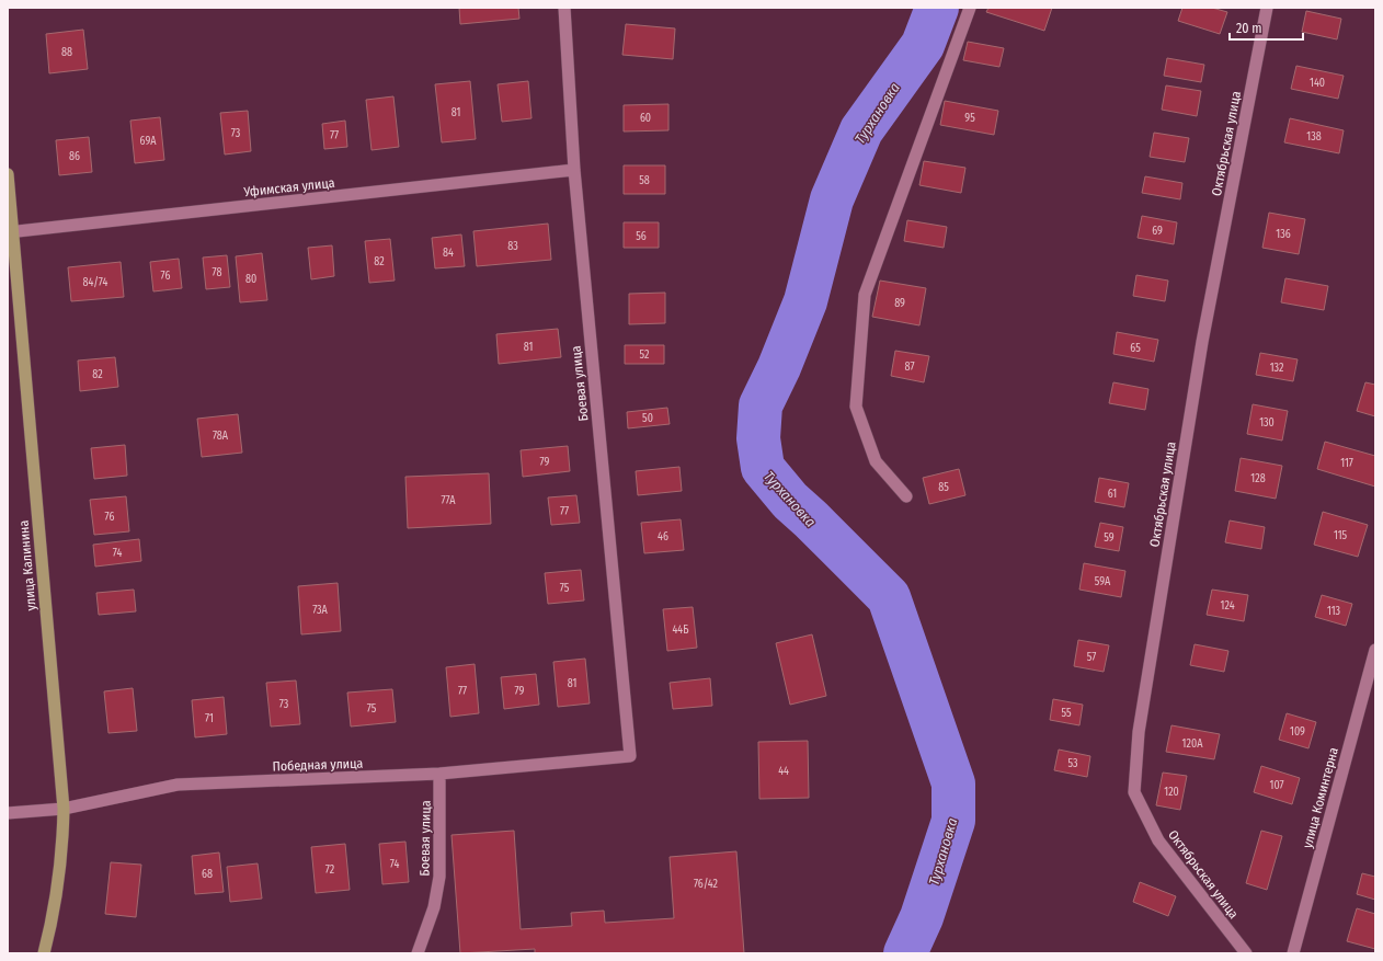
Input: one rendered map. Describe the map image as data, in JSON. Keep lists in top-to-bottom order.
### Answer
{
  "streets": {
    "main road": ["улица Калинина"],
    "street": [
      "Октябрьская улица",
      "Уфимская улица",
      "Боевая улица",
      "Победная улица",
      "улица Коминтерна"
    ]
  },
  "crossings": [
    ["Уфимская улица", "Боевая улица"],
    ["Уфимская улица", "улица Калинина"],
    ["Боевая улица", "Победная улица"],
    ["улица Калинина", "Победная улица"]
  ],
  "water": ["Турхановка"],
  "house_numbers": [
    "88",
    "140",
    "81",
    "60",
    "95",
    "73",
    "77",
    "138",
    "69А",
    "86",
    "58",
    "69",
    "136",
    "56",
    "83",
    "84",
    "82",
    "78",
    "76",
    "80",
    "84/74",
    "89",
    "81",
    "65",
    "52",
    "87",
    "132",
    "82",
    "50",
    "130",
    "78А",
    "79",
    "117",
    "128",
    "85",
    "61",
    "77А",
    "77",
    "76",
    "115",
    "46",
    "59",
    "74",
    "59А",
    "75",
    "124",
    "73А",
    "113",
    "44Б",
    "57",
    "81",
    "77",
    "79",
    "73",
    "75",
    "55",
    "71",
    "109",
    "120А",
    "53",
    "44",
    "107",
    "120",
    "74",
    "72",
    "68",
    "76/42"
  ],
  "scale_bar": "20 m"
}
